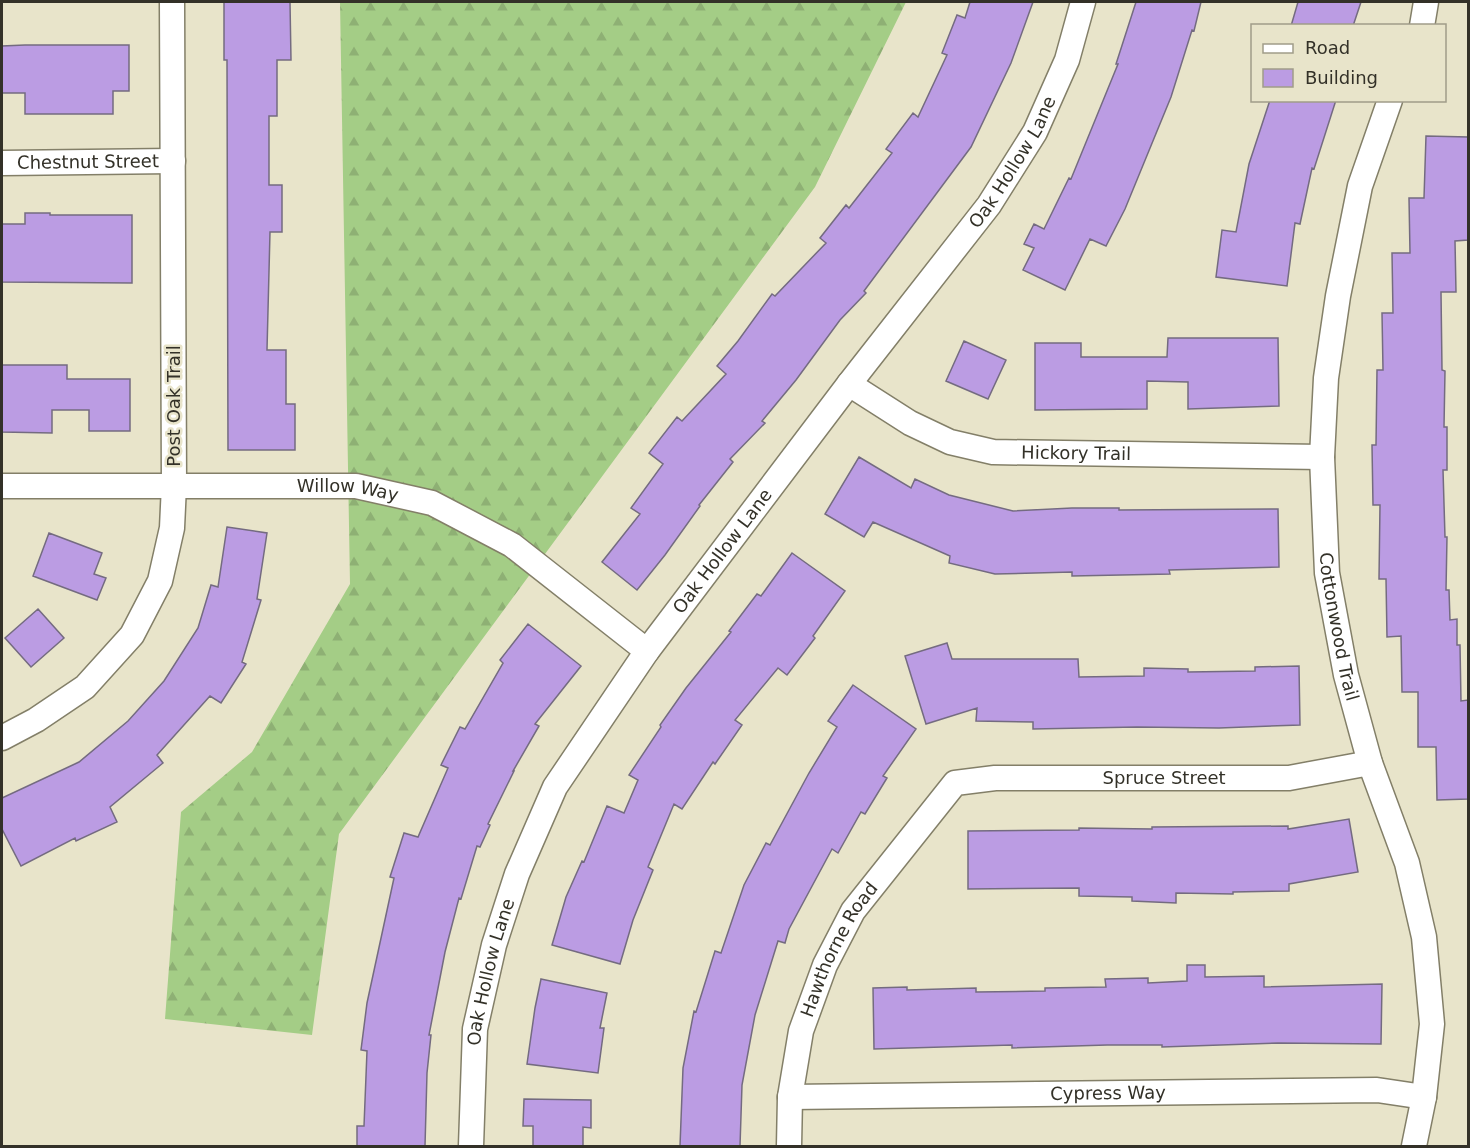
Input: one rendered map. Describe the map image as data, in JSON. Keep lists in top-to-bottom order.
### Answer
{
  "streets": {
    "street": [
      "Oak Hollow Lane",
      "Chestnut Street",
      "Post Oak Trail",
      "Hickory Trail",
      "Willow Way",
      "Cottonwood Trail",
      "Spruce Street",
      "Hawthorne Road",
      "Cypress Way"
    ]
  },
  "crossings": [
    ["Oak Hollow Lane", "Hickory Trail"],
    ["Oak Hollow Lane", "Willow Way"],
    ["Chestnut Street", "Post Oak Trail"],
    ["Post Oak Trail", "Willow Way"],
    ["Hickory Trail", "Cottonwood Trail"],
    ["Cottonwood Trail", "Spruce Street"],
    ["Cottonwood Trail", "Cypress Way"],
    ["Spruce Street", "Hawthorne Road"],
    ["Hawthorne Road", "Cypress Way"]
  ],
  "legend": ["Road", "Building"]
}
